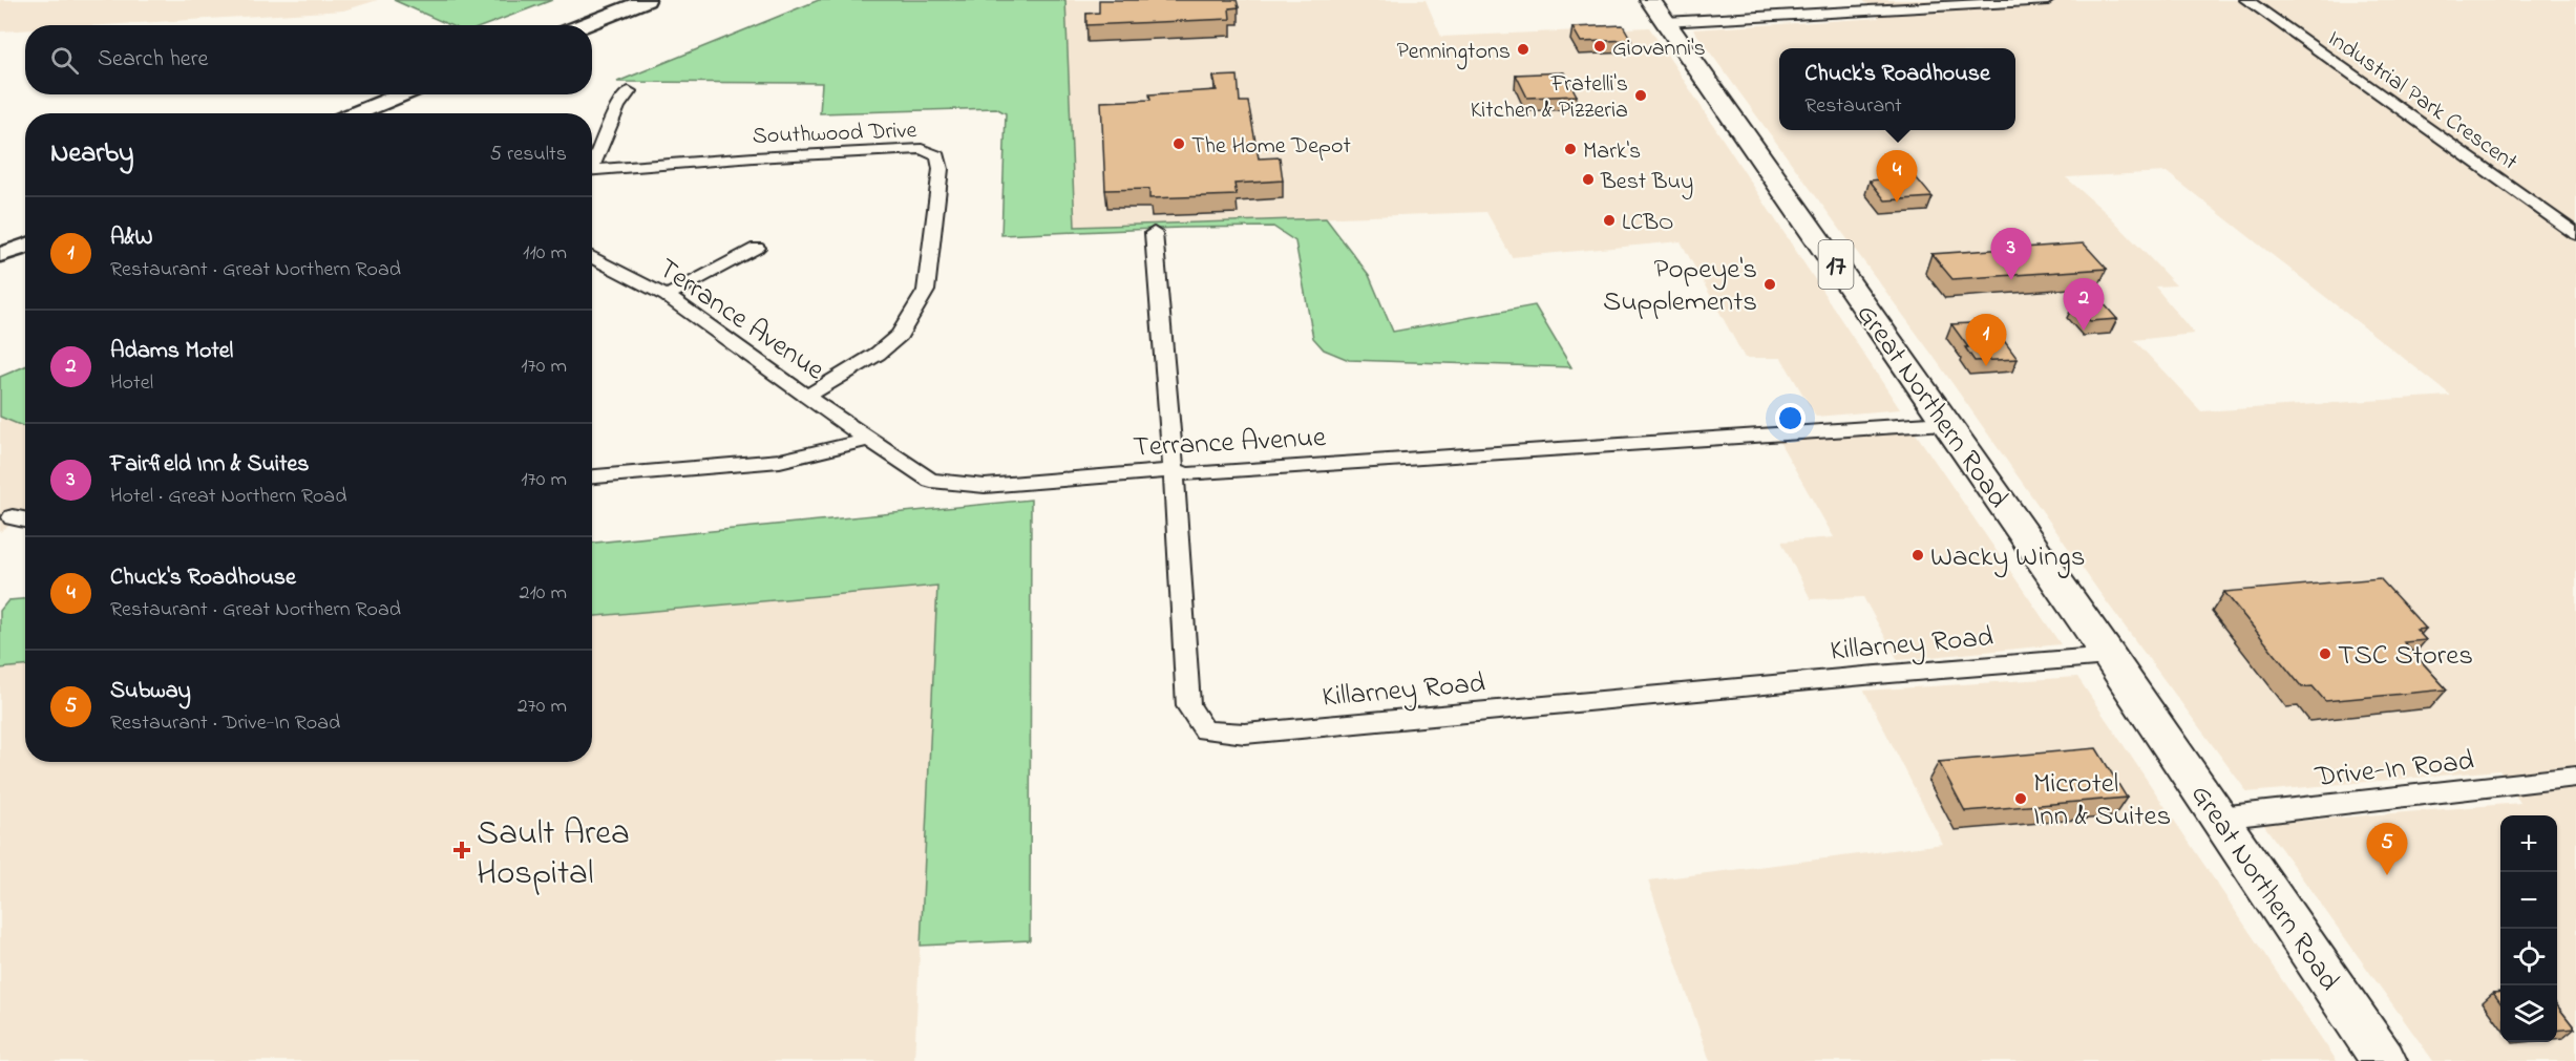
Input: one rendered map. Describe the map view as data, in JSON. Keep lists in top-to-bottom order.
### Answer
{
  "streets": {
    "highway": ["17", "Great Northern Road"],
    "street": [
      "Industrial Park Crescent",
      "Southwood Drive",
      "Terrance Avenue",
      "Killarney Road",
      "Drive-In Road"
    ]
  },
  "crossings": [
    ["Southwood Drive", "Terrance Avenue"],
    ["Terrance Avenue", "Great Northern Road"],
    ["Terrance Avenue", "Killarney Road"],
    ["Great Northern Road", "Killarney Road"],
    ["Great Northern Road", "Drive-In Road"]
  ],
  "places": {
    "other": [
      "Giovanni's",
      "Penningtons",
      "Fratelli's Kitchen & Pizzeria",
      "The Home Depot",
      "Mark's",
      "Best Buy",
      "LCBO",
      "Popeye's Supplements",
      "Wacky Wings",
      "TSC Stores",
      "Microtel Inn & Suites"
    ],
    "health": ["Sault Area Hospital"]
  },
  "page": {
    "search": "Search here",
    "popup": ["Chuck's Roadhouse", "Restaurant"],
    "heading": ["Nearby", "5 results"],
    "pins": [
      "4",
      "3",
      "2",
      "1",
      "5"
    ],
    "list": [
      {
        "mark": "1",
        "name": "A&W",
        "note": "Restaurant · Great Northern Road",
        "value": "110 m"
      },
      {
        "mark": "2",
        "name": "Adams Motel",
        "note": "Hotel",
        "value": "170 m"
      },
      {
        "mark": "3",
        "name": "Fairfield Inn & Suites",
        "note": "Hotel · Great Northern Road",
        "value": "170 m"
      },
      {
        "mark": "4",
        "name": "Chuck's Roadhouse",
        "note": "Restaurant · Great Northern Road",
        "value": "210 m"
      },
      {
        "mark": "5",
        "name": "Subway",
        "note": "Restaurant · Drive-In Road",
        "value": "270 m"
      }
    ],
    "map_buttons": ["+", "−"]
  }
}
